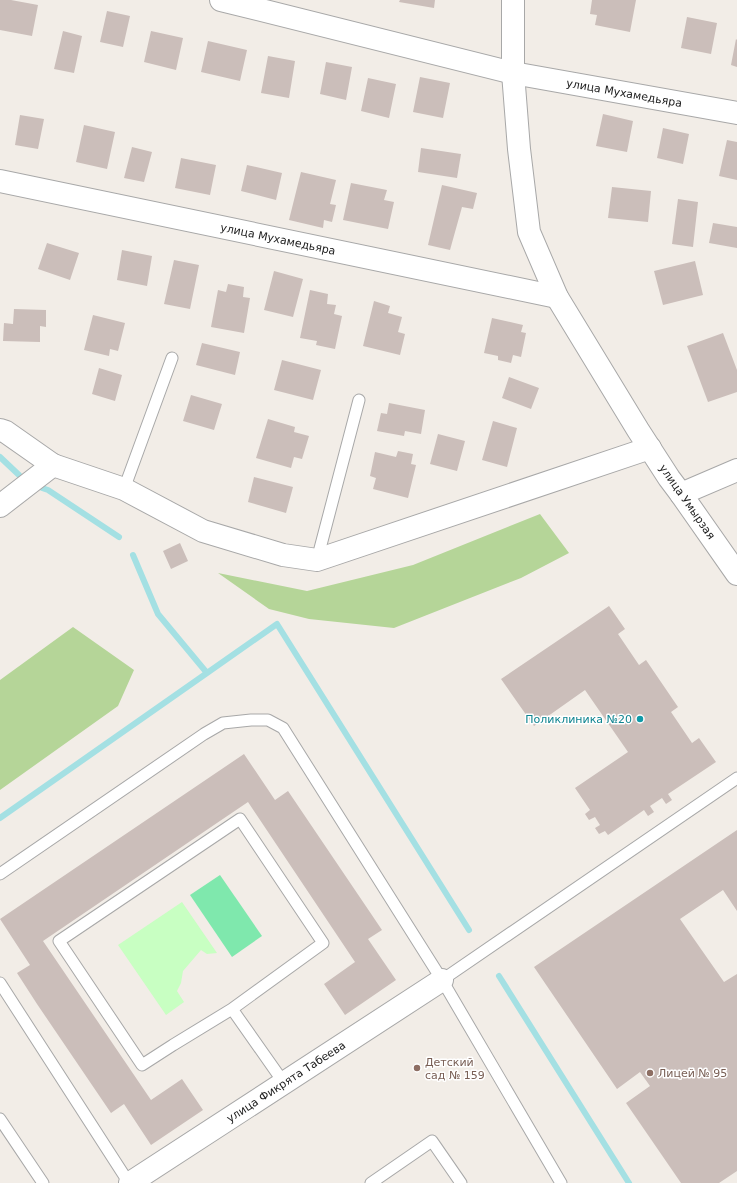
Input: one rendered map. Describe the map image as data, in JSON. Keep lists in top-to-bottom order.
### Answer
{
  "streets": {
    "street": ["улица Мухамедьяра", "улица Умырзая", "улица Фикрята Табеева"]
  },
  "crossings": [
    ["улица Мухамедьяра", "улица Умырзая"]
  ],
  "places": ["Поликлиника №20", "Детский сад № 159", "Лицей № 95"]
}
